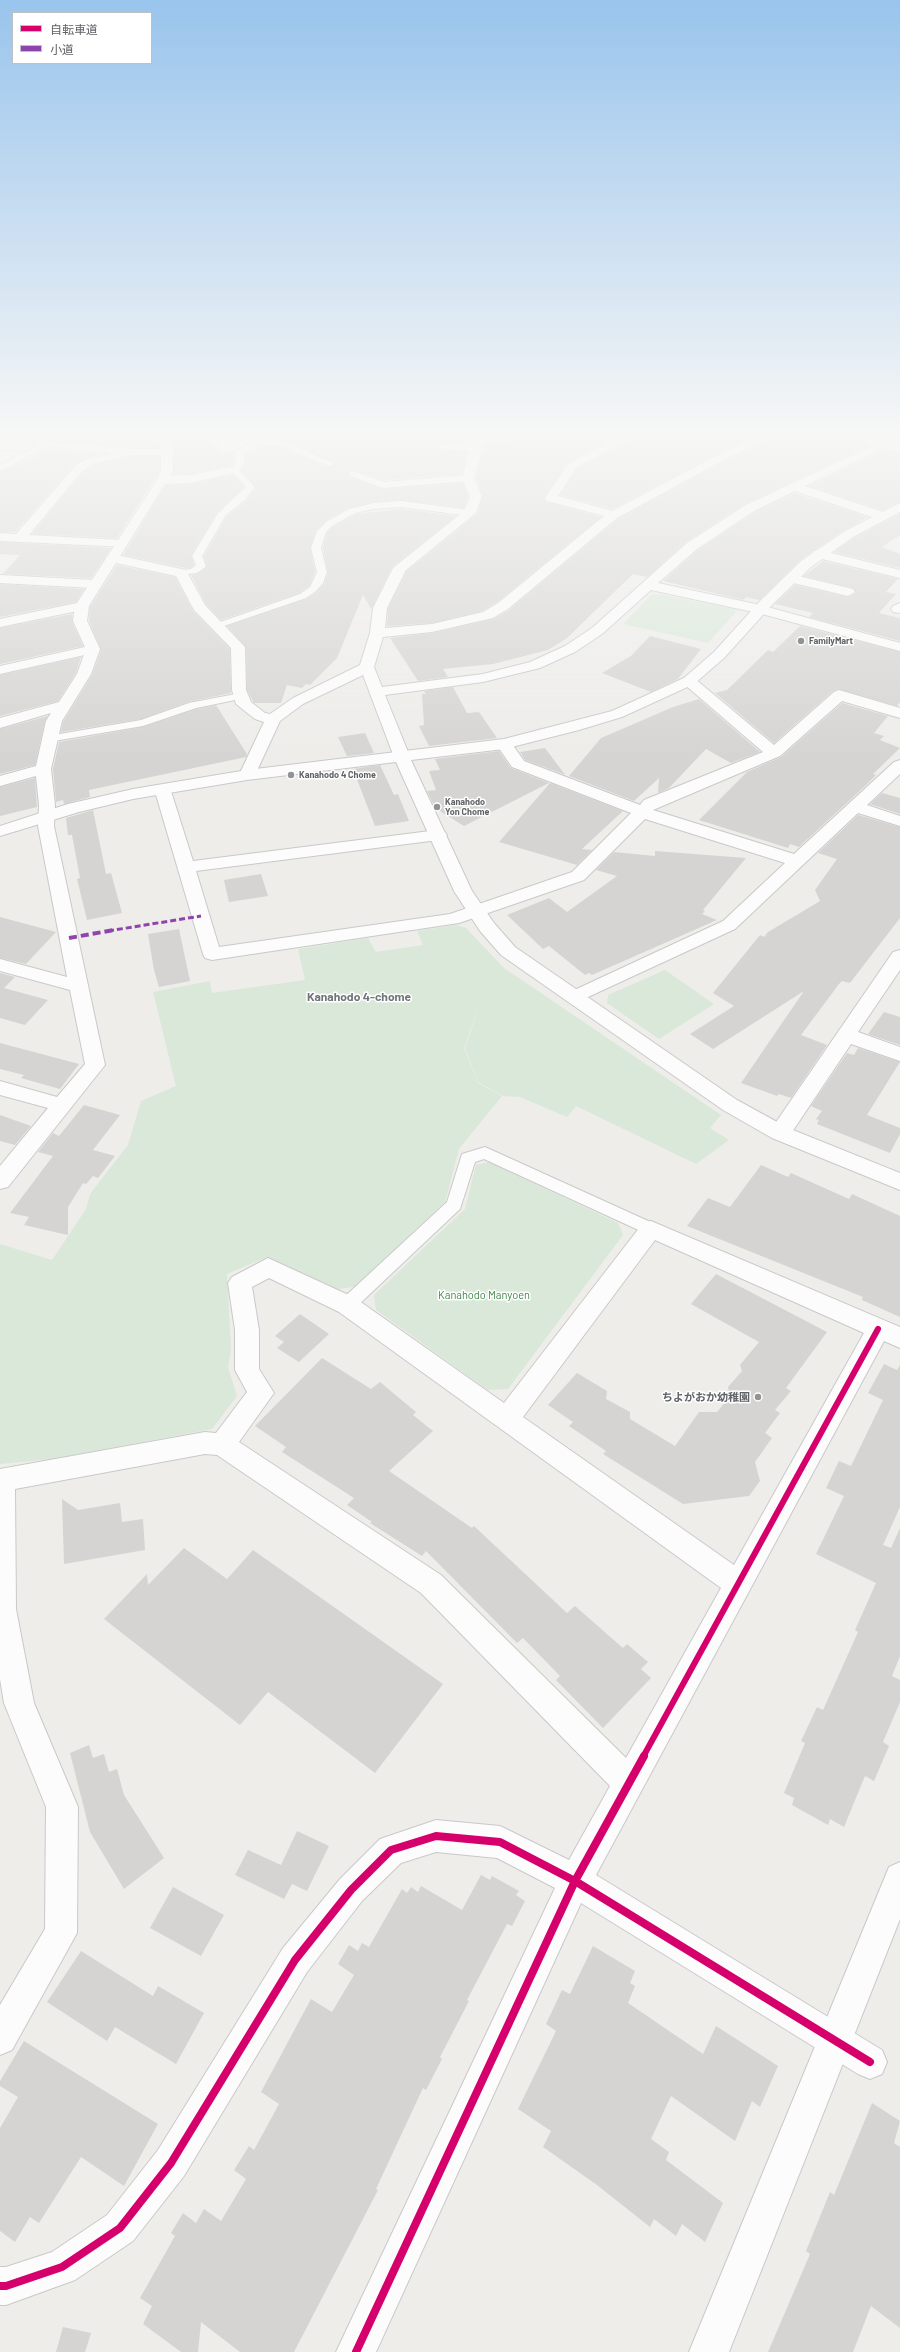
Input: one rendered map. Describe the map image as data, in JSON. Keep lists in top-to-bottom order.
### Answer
{
  "districts": ["Kanahodo 4-chome"],
  "parks": ["Kanahodo Manyoen"],
  "places": [
    "FamilyMart",
    "Kanahodo 4 Chome",
    "Kanahodo Yon Chome",
    "ちよがおか幼稚園"
  ],
  "legend": ["自転車道", "小道"]
}
